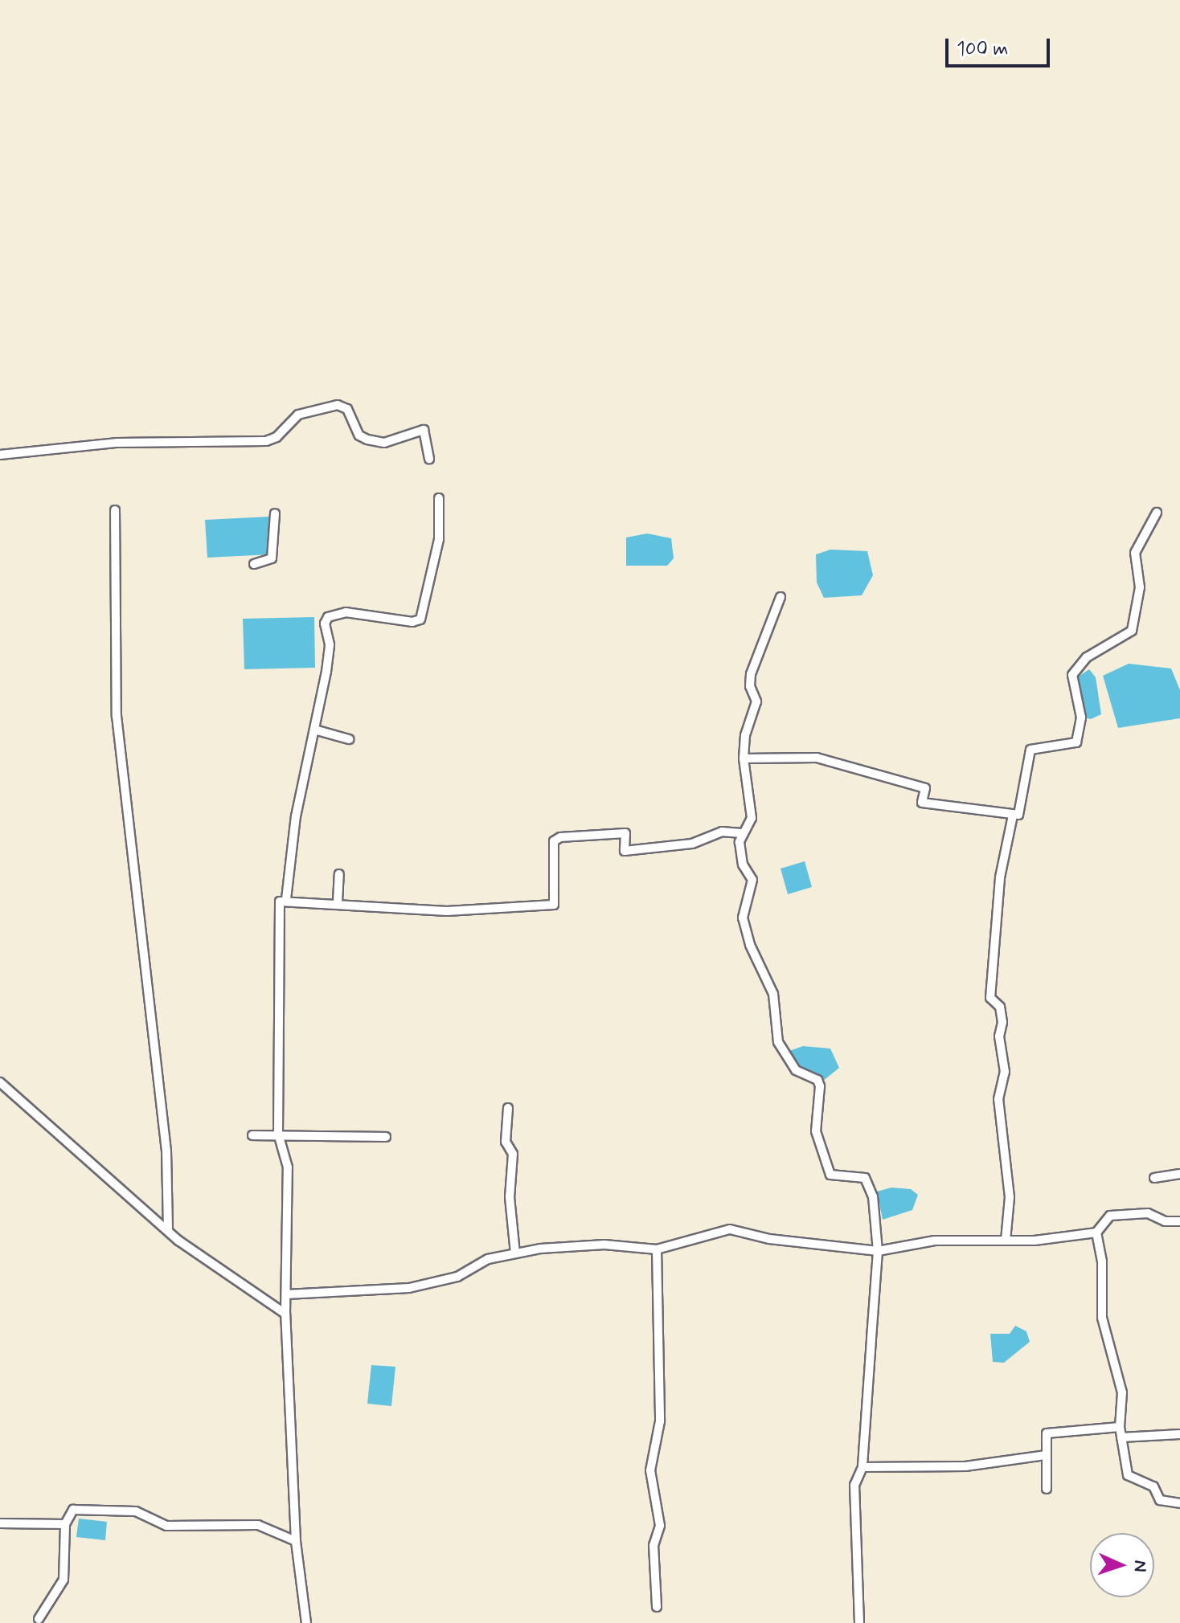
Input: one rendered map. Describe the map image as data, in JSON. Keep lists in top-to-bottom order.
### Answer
{
  "scale_bar": "100 m",
  "north": "right"
}
